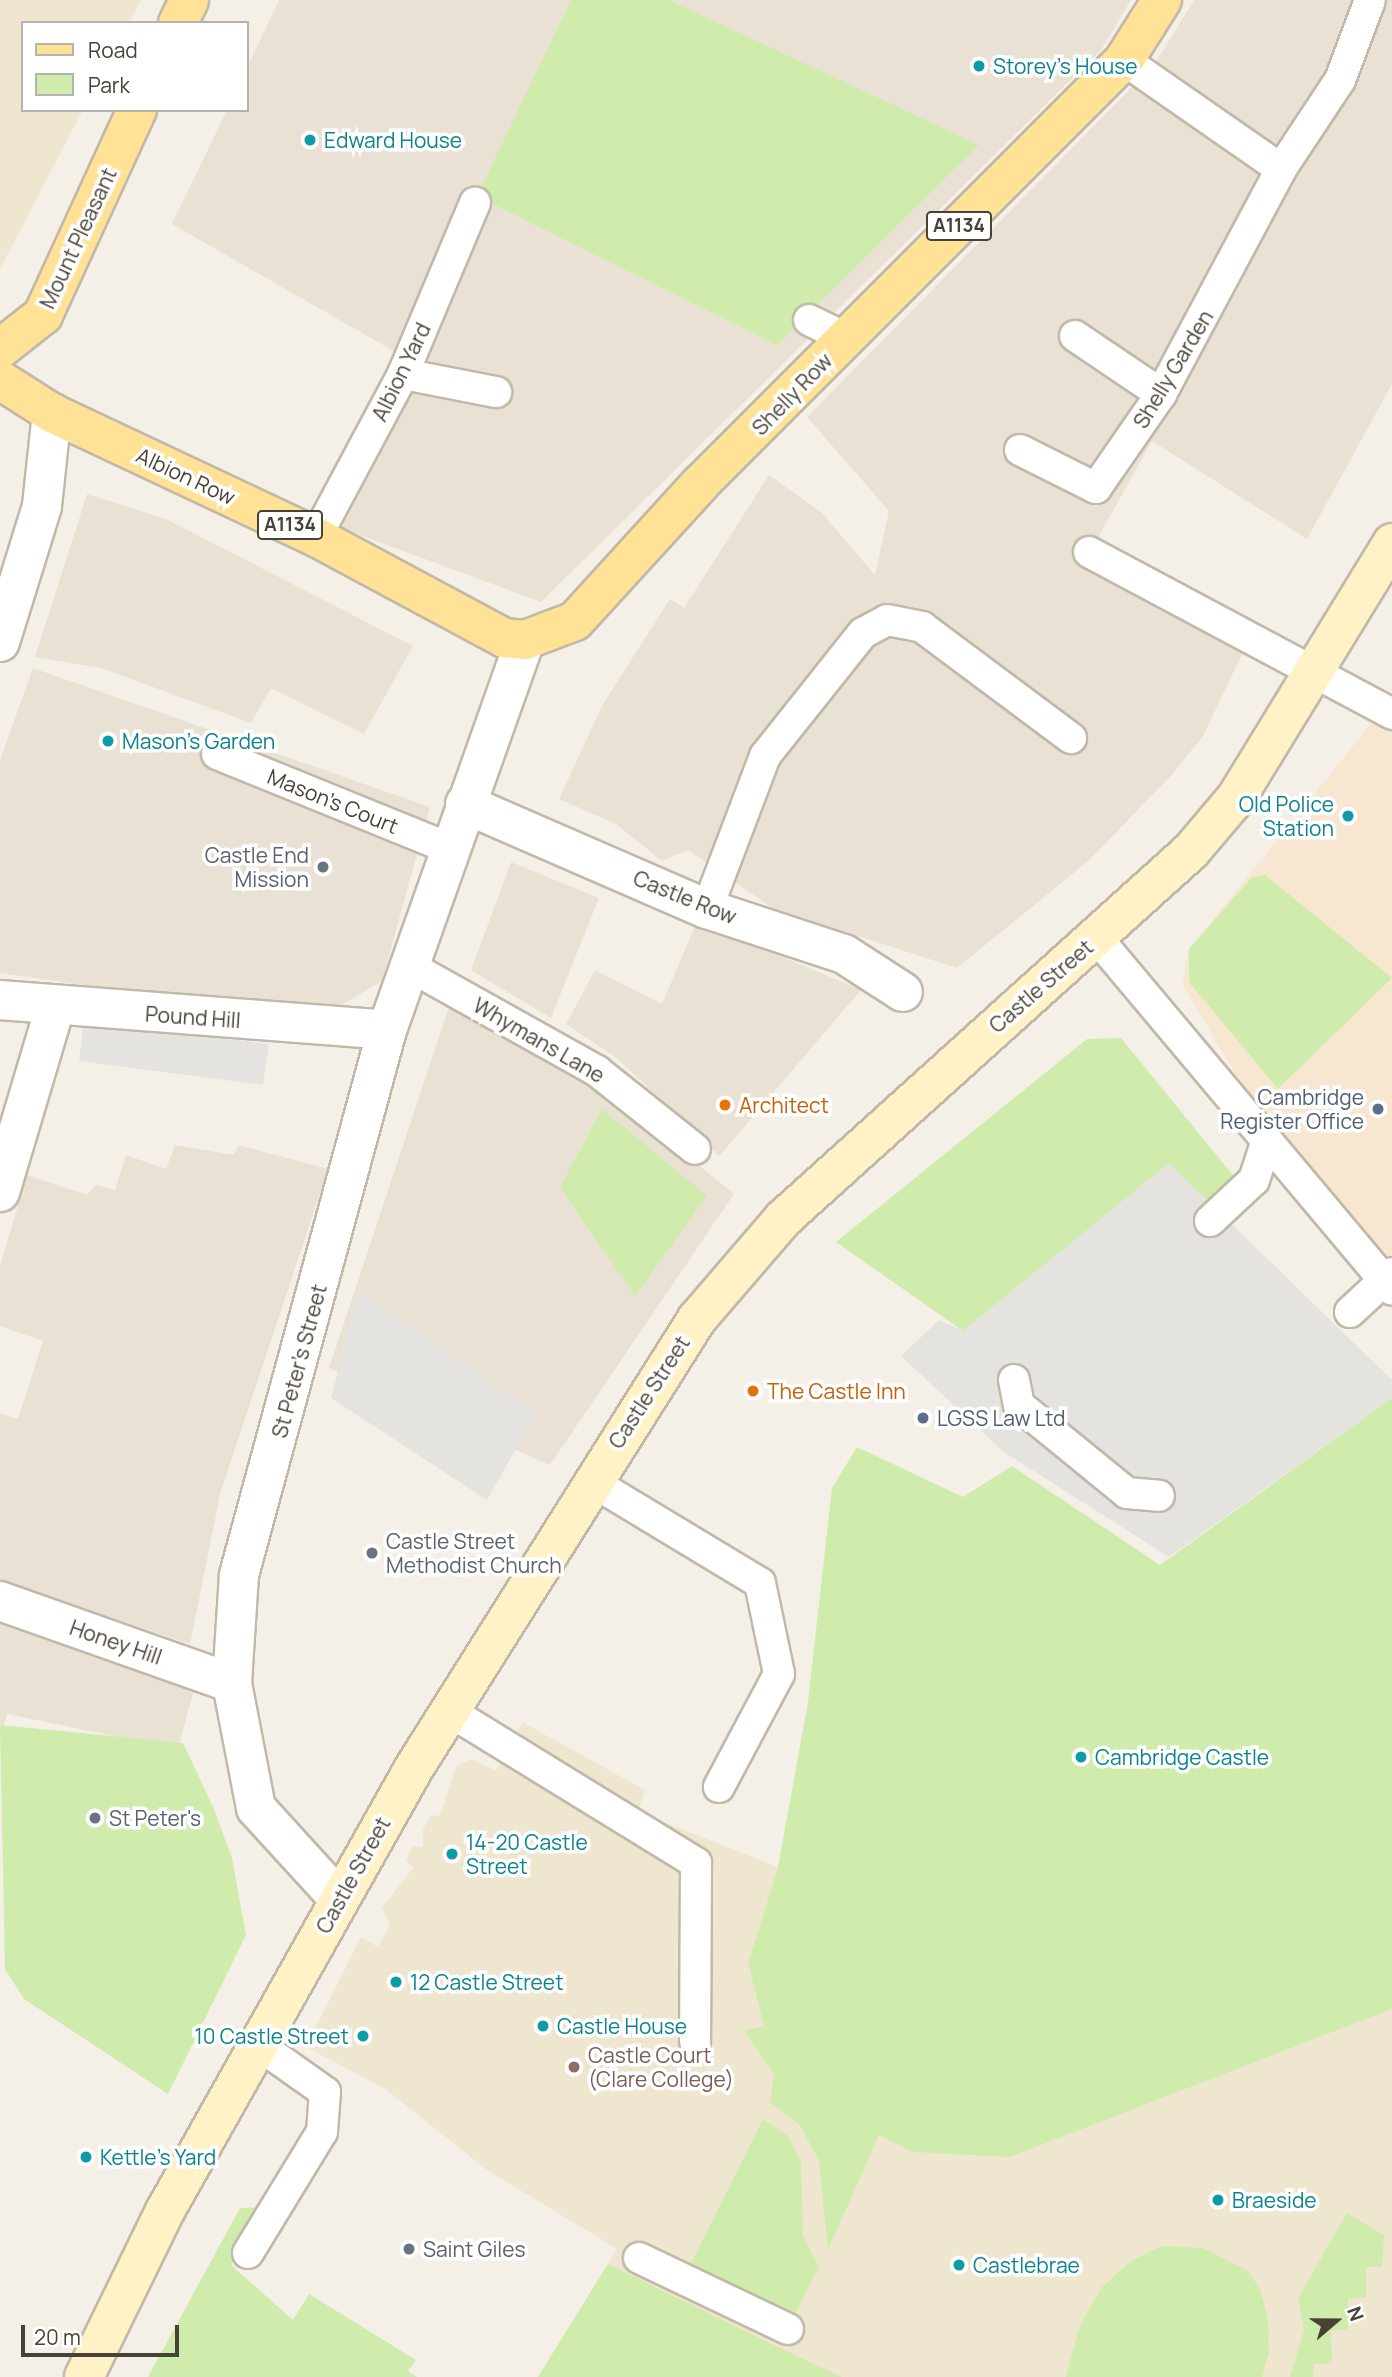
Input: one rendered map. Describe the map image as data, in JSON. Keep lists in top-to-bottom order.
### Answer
{
  "streets": {
    "main road": [
      "A1134",
      "Mount Pleasant",
      "Shelly Row",
      "Albion Row"
    ],
    "street": [
      "Castle Row",
      "Castle Street",
      "Pound Hill",
      "St Peter's Street",
      "Honey Hill"
    ],
    "lane": [
      "Shelly Garden",
      "Albion Yard",
      "Mason's Court",
      "Whymans Lane"
    ]
  },
  "crossings": [
    ["Albion Yard", "Albion Row"],
    ["Shelly Row", "Albion Row"],
    ["Mason's Court", "St Peter's Street"],
    ["Castle Row", "St Peter's Street"],
    ["Castle Street", "St Peter's Street"],
    ["Pound Hill", "St Peter's Street"],
    ["Whymans Lane", "St Peter's Street"],
    ["St Peter's Street", "Honey Hill"]
  ],
  "places": [
    "Storey's House",
    "Edward House",
    "Mason's Garden",
    "Old Police Station",
    "Castle End Mission",
    "Architect",
    "Cambridge Register Office",
    "The Castle Inn",
    "LGSS Law Ltd",
    "Castle Street Methodist Church",
    "Cambridge Castle",
    "St Peter's",
    "14-20 Castle Street",
    "12 Castle Street",
    "Castle House",
    "10 Castle Street",
    "Castle Court (Clare College)",
    "Kettle's Yard",
    "Braeside",
    "Saint Giles",
    "Castlebrae"
  ],
  "legend": ["Road", "Park"],
  "scale_bar": "20 m",
  "north": "right"
}
